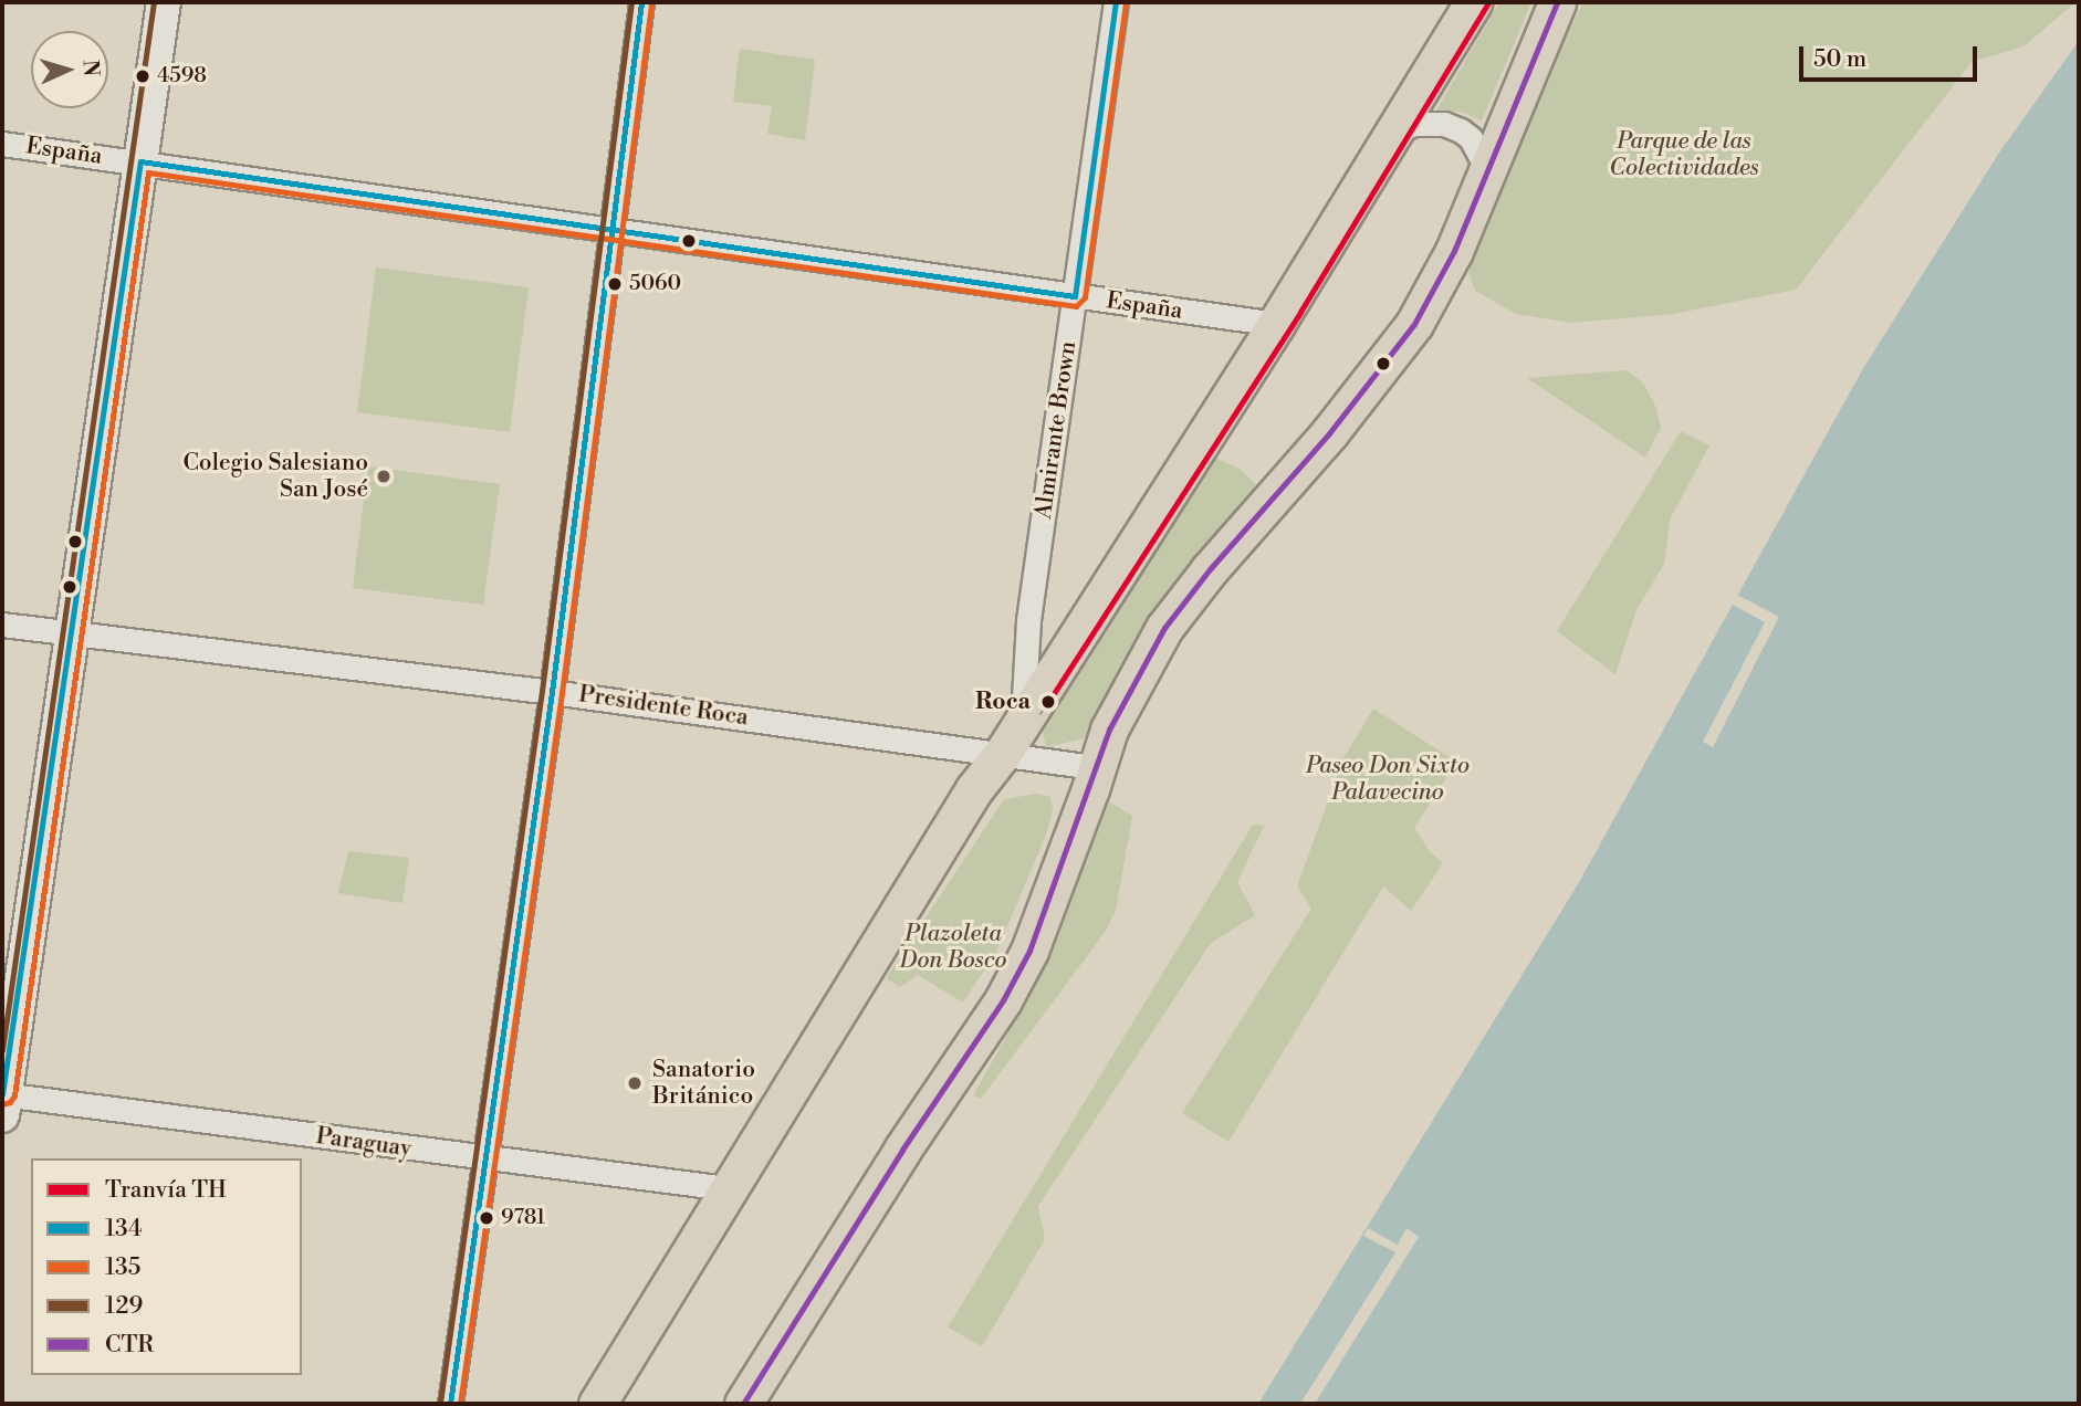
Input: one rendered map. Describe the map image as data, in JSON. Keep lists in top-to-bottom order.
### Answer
{
  "streets": {
    "street": [
      "España",
      "Almirante Brown",
      "Presidente Roca",
      "Paraguay"
    ]
  },
  "crossings": [
    ["España", "Almirante Brown"]
  ],
  "parks": ["Parque de las Colectividades", "Paseo Don Sixto Palavecino", "Plazoleta Don Bosco"],
  "places": [
    "4598",
    "5060",
    "Colegio Salesiano San José",
    "Roca",
    "Sanatorio Británico",
    "9781"
  ],
  "lines": [
    "tram line TH",
    "transit line 134",
    "transit line 129",
    "transit line CTR",
    "transit line 135"
  ],
  "legend": [
    "Tranvía TH",
    "134",
    "135",
    "129",
    "CTR"
  ],
  "scale_bar": "50 m",
  "north": "right"
}
